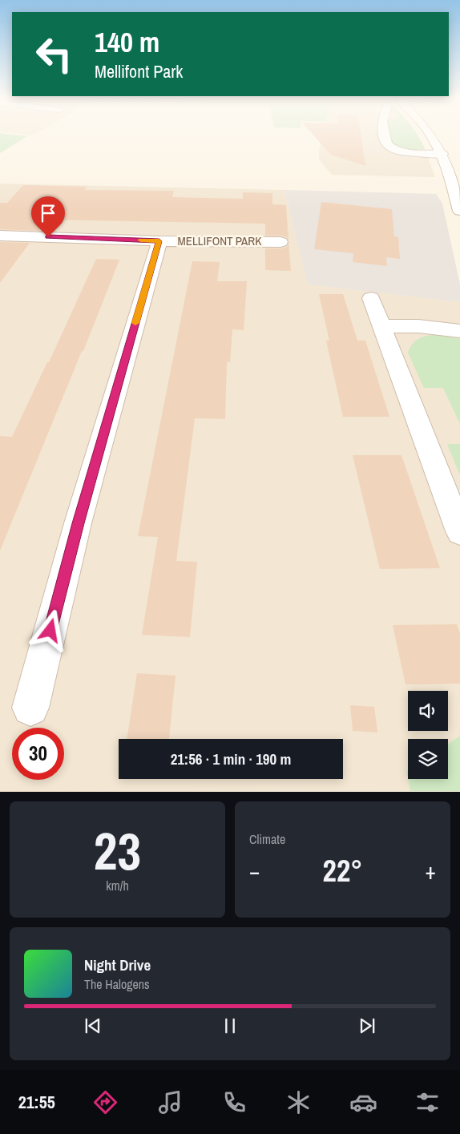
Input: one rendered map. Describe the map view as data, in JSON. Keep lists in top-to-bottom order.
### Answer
{
  "streets": {
    "street": ["MELLIFONT PARK"]
  },
  "page": {
    "turn": ["140 m", "Mellifont Park"],
    "limit": "30",
    "trip": "21:56 · 1 min · 190 m",
    "tile": [
      ["23", "km/h"],
      "Climate"
    ],
    "heat": ["−", "22°", "+"],
    "song": ["Night Drive", "The Halogens"],
    "tabs": "21:55"
  }
}
